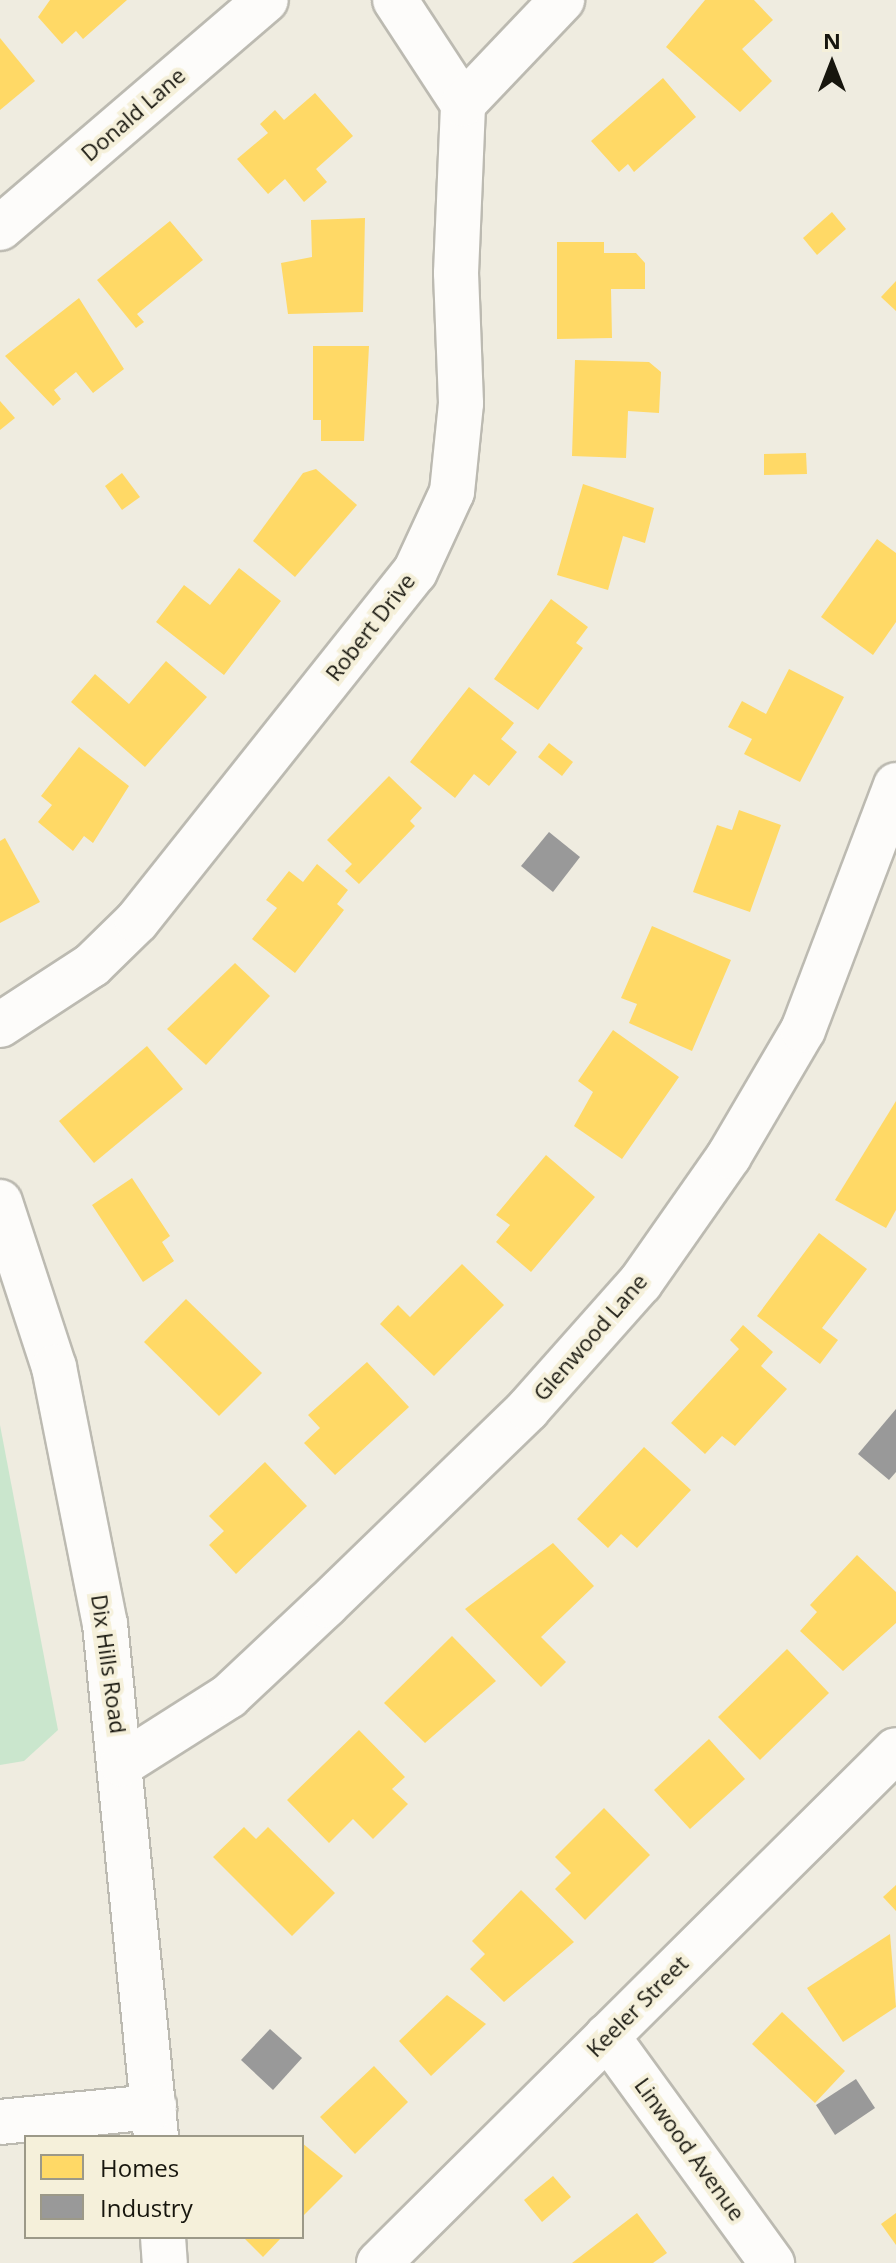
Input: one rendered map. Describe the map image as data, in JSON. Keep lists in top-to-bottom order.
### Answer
{
  "streets": {
    "street": [
      "Donald Lane",
      "Robert Drive",
      "Glenwood Lane",
      "Dix Hills Road",
      "Keeler Street",
      "Linwood Avenue"
    ]
  },
  "crossings": [
    ["Glenwood Lane", "Dix Hills Road"],
    ["Keeler Street", "Linwood Avenue"]
  ],
  "legend": ["Homes", "Industry"],
  "north": "top"
}
